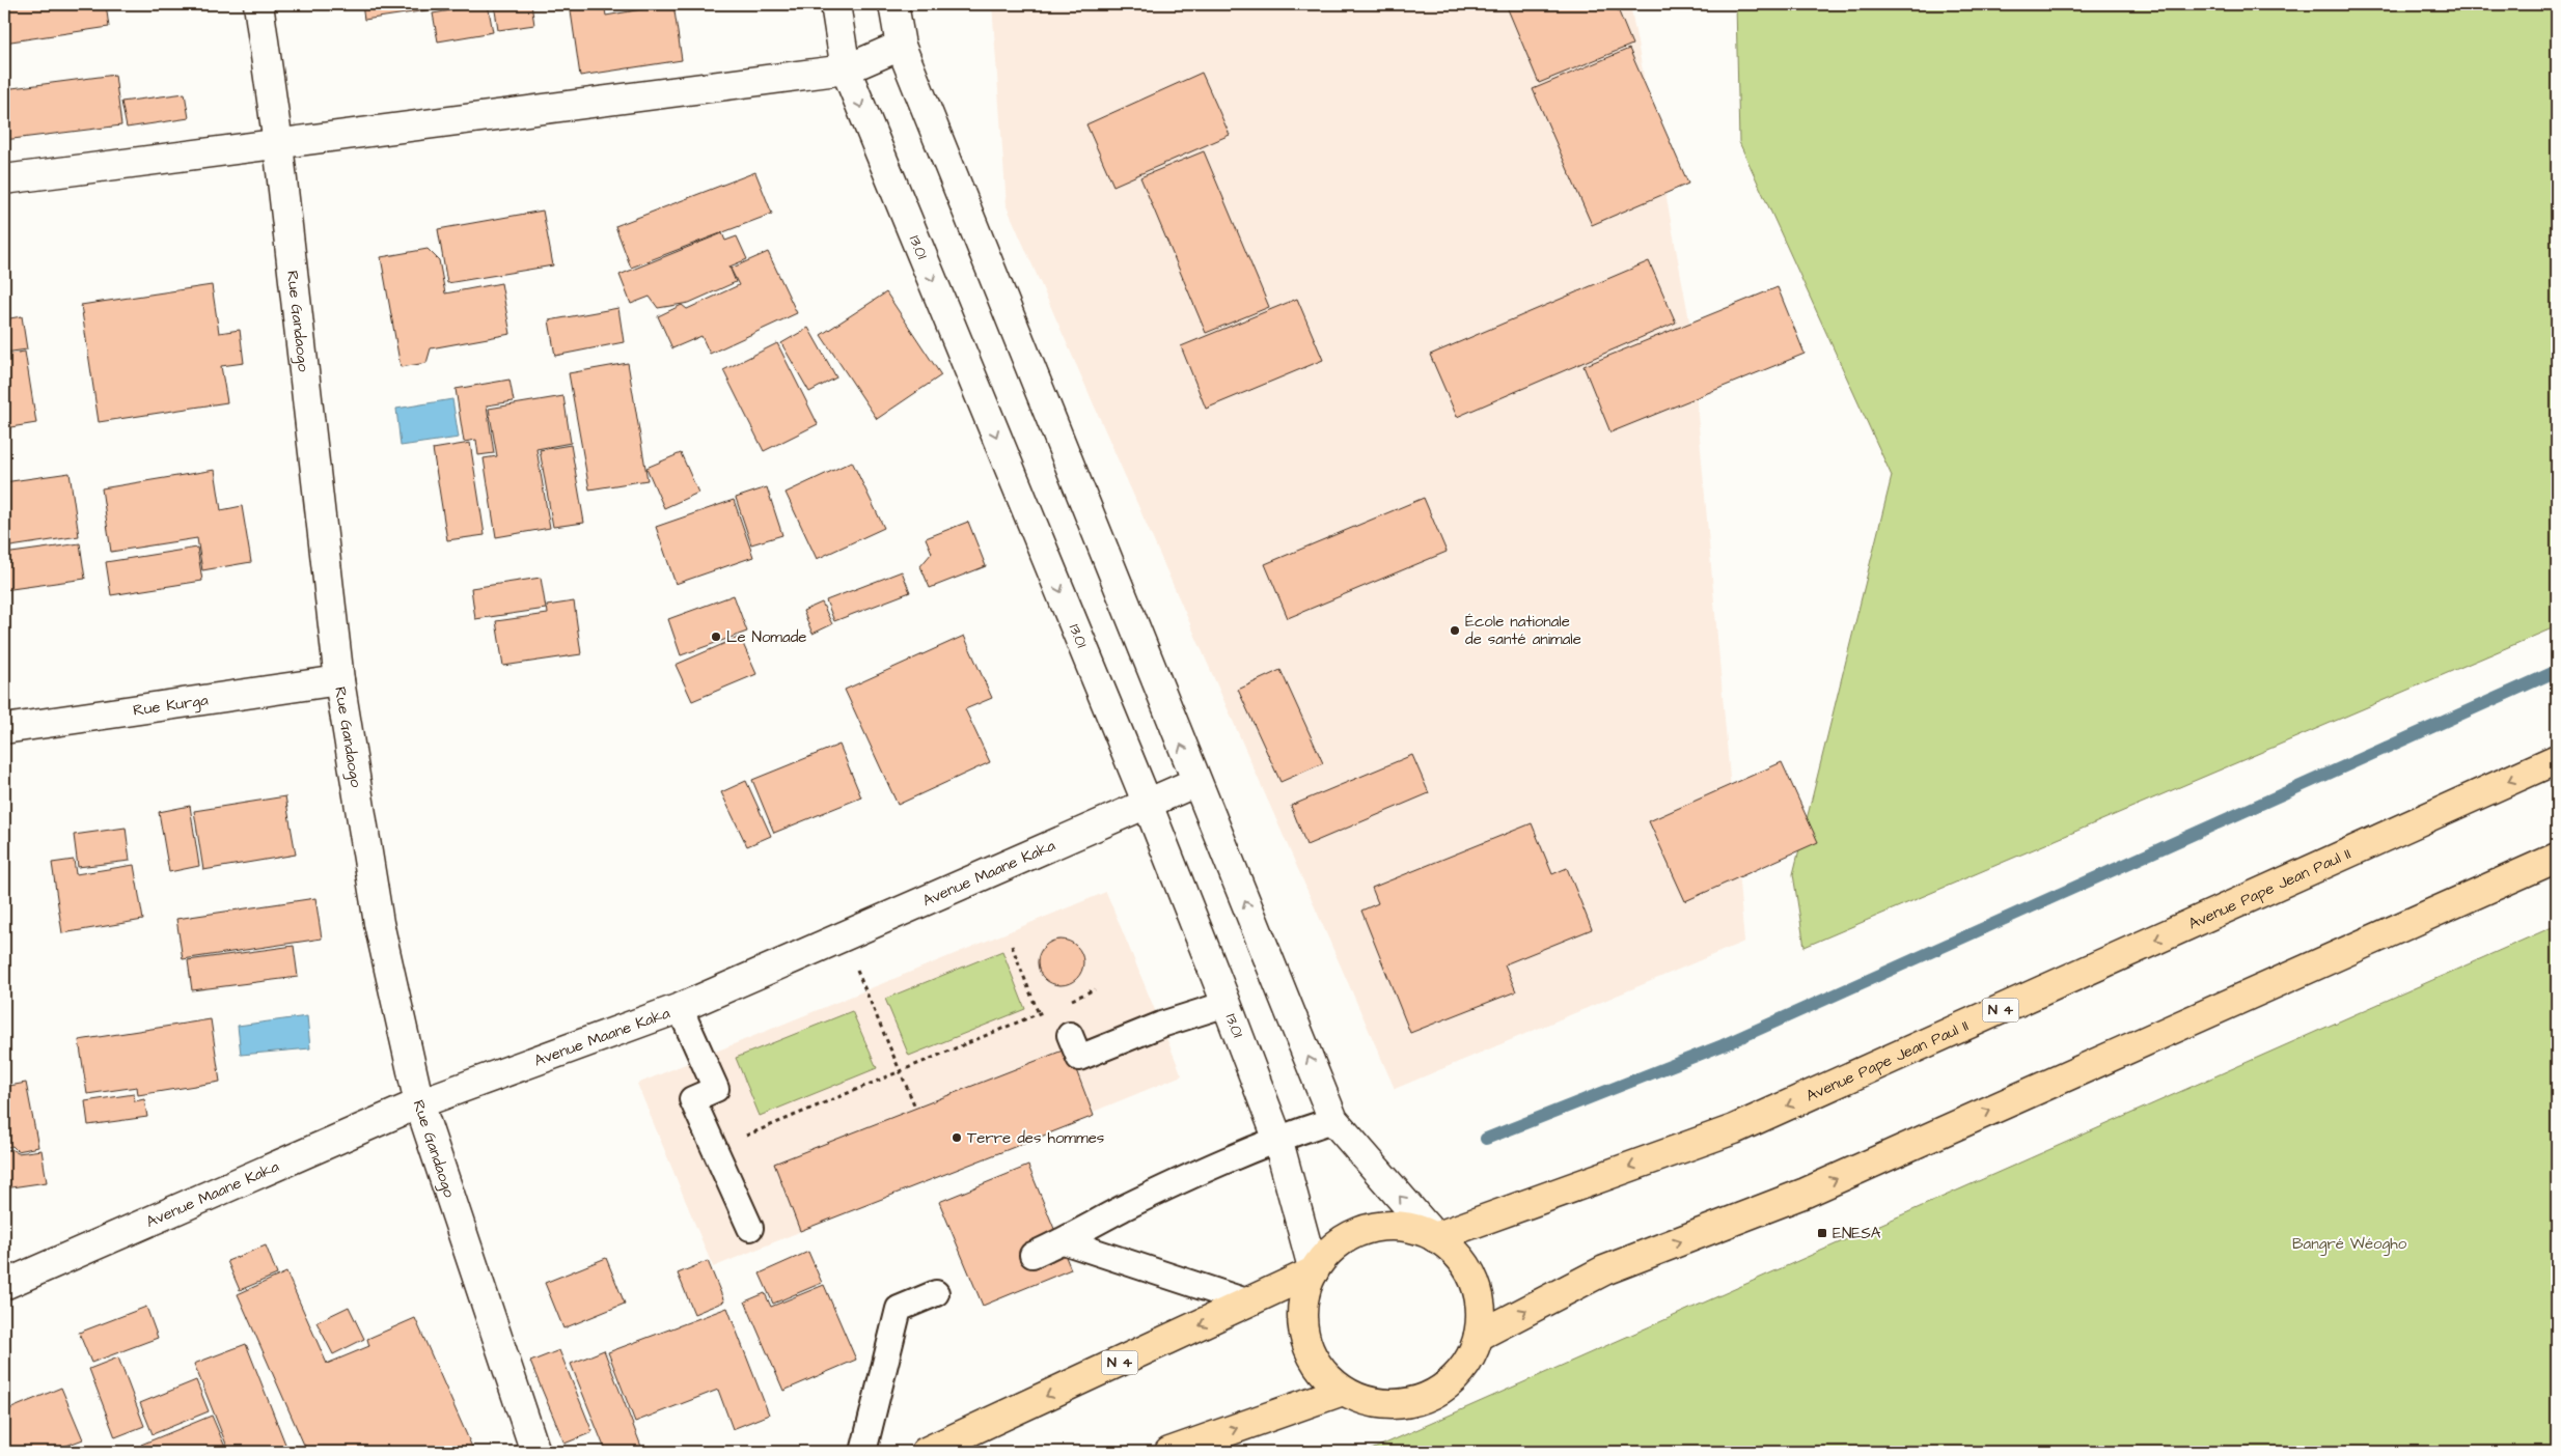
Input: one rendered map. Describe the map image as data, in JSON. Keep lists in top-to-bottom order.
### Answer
{
  "streets": {
    "highway": ["Avenue Pape Jean Paul II", "N 4"],
    "street": [
      "13.01",
      "Rue Gandaogo",
      "Rue Kurga",
      "Avenue Maane Kaka"
    ]
  },
  "crossings": [
    ["13.01", "Avenue Maane Kaka"],
    ["13.01", "Avenue Pape Jean Paul II"],
    ["13.01", "N 4"],
    ["Rue Gandaogo", "Rue Kurga"],
    ["Rue Gandaogo", "Avenue Maane Kaka"],
    ["Avenue Pape Jean Paul II", "N 4"]
  ],
  "parks": ["Bangré Wéogho"],
  "places": {
    "other": ["École nationale de santé animale", "Le Nomade", "Terre des hommes"],
    "transit": ["ENESA"]
  }
}
